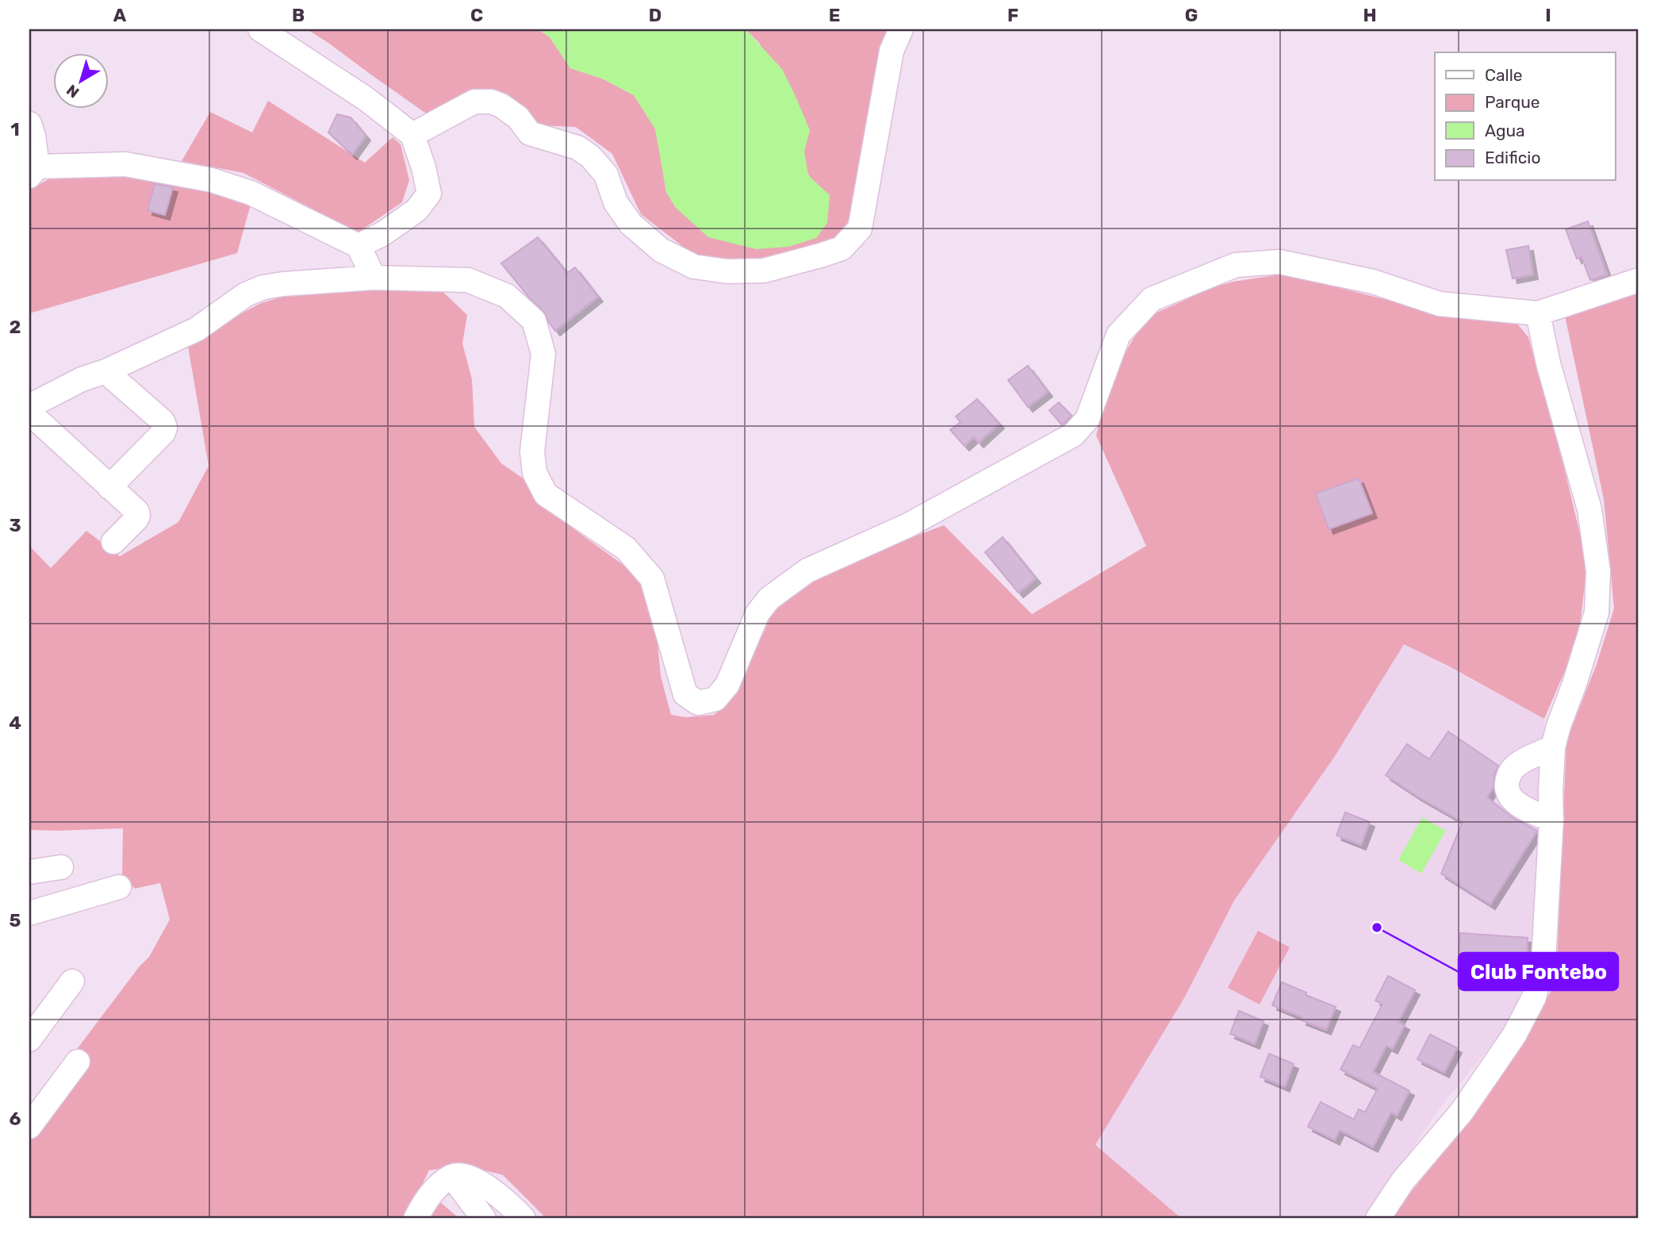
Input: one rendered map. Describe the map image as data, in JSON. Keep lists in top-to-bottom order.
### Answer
{
  "places": ["Club Fontebo"],
  "legend": [
    "Calle",
    "Parque",
    "Agua",
    "Edificio"
  ],
  "north": "bottom left",
  "grid": {
    "columns": [
      "A",
      "B",
      "C",
      "D",
      "E",
      "F",
      "G",
      "H",
      "I"
    ],
    "rows": [
      "1",
      "2",
      "3",
      "4",
      "5",
      "6"
    ]
  }
}
